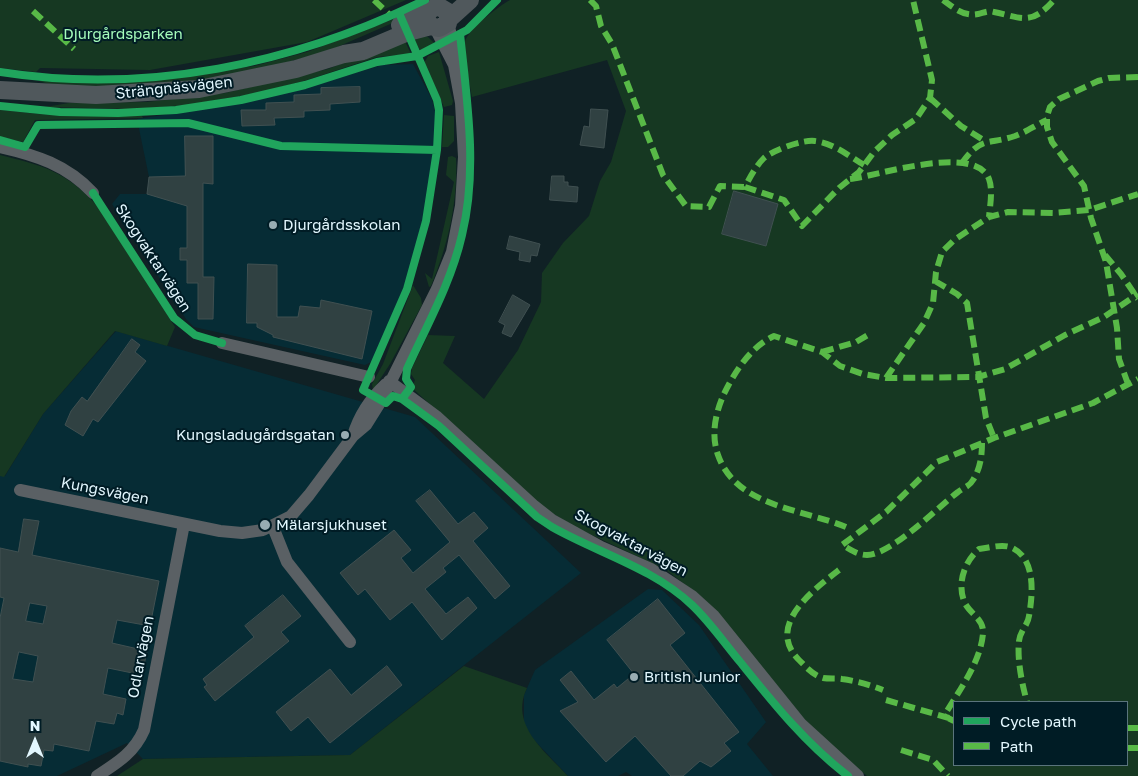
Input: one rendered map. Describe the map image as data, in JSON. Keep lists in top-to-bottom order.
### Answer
{
  "streets": {
    "main road": ["Strängnäsvägen"],
    "street": ["Skogvaktarvägen", "Kungsvägen", "Odlarvägen"]
  },
  "crossings": [
    ["Kungsvägen", "Odlarvägen"]
  ],
  "parks": ["Djurgårdsparken"],
  "places": [
    "Djurgårdsskolan",
    "Kungsladugårdsgatan",
    "Mälarsjukhuset",
    "British Junior"
  ],
  "legend": ["Cycle path", "Path"],
  "north": "top"
}
